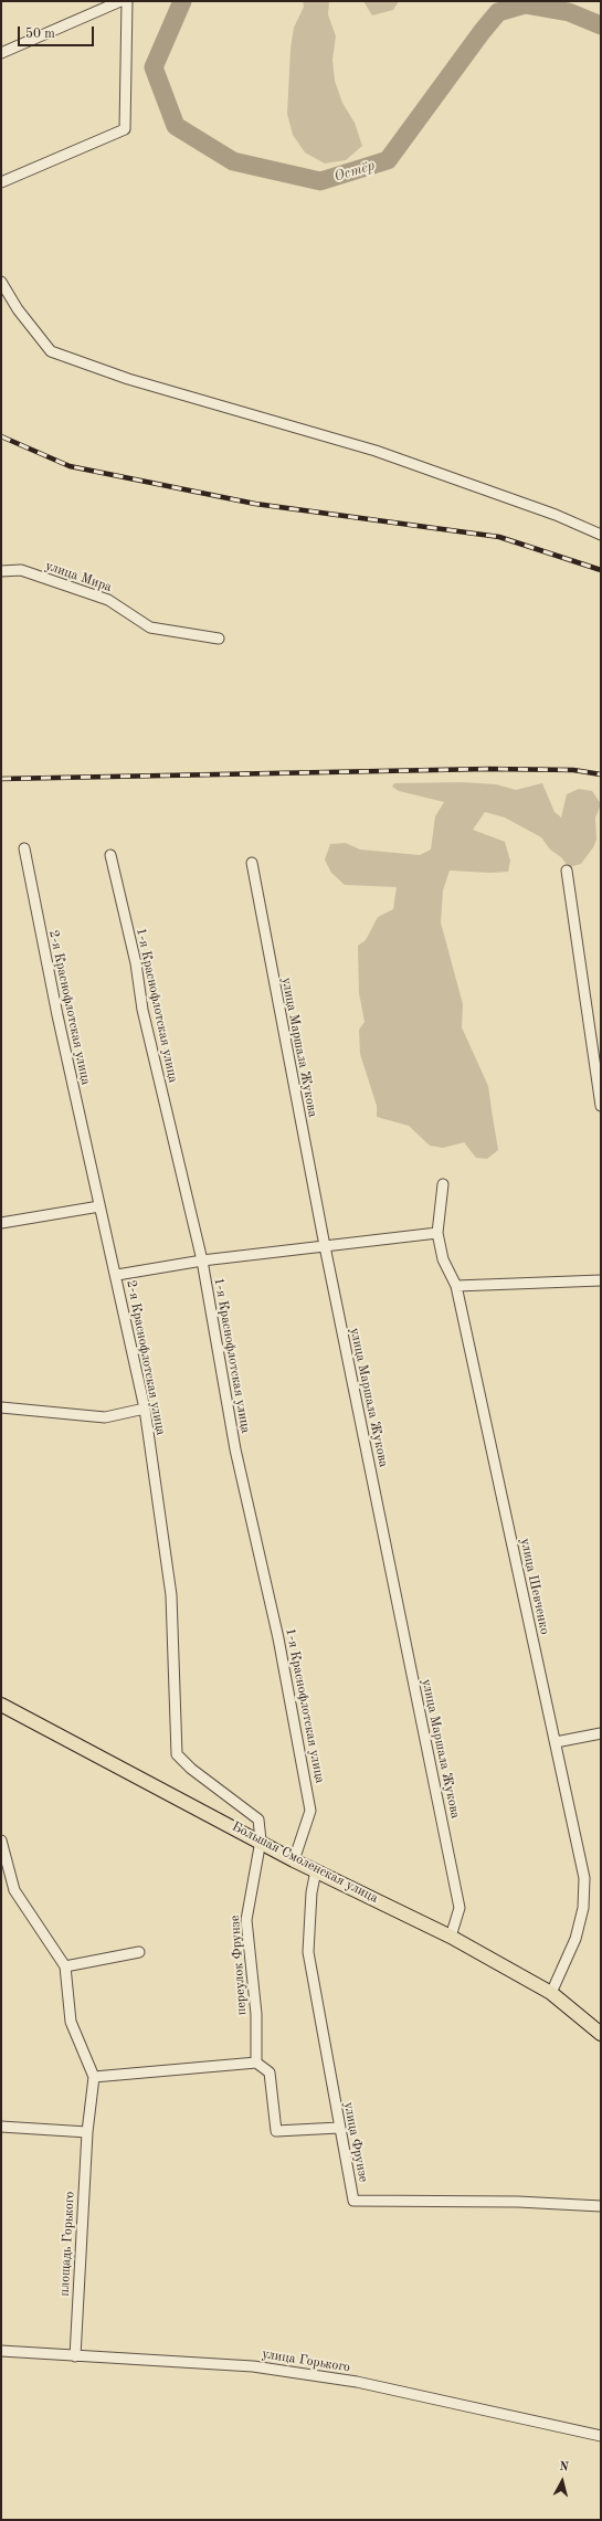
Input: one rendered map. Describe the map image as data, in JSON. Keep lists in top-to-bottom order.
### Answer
{
  "streets": {
    "main road": ["Большая Смоленская улица"],
    "street": [
      "улица Мира",
      "1-я Краснофлотская улица",
      "2-я Краснофлотская улица",
      "улица Маршала Жукова",
      "улица Шевченко",
      "переулок Фрунзе",
      "улица Фрунзе",
      "площадь Горького",
      "улица Горького"
    ]
  },
  "crossings": [
    ["1-я Краснофлотская улица", "Большая Смоленская улица"],
    ["2-я Краснофлотская улица", "Большая Смоленская улица"],
    ["2-я Краснофлотская улица", "переулок Фрунзе"],
    ["улица Маршала Жукова", "Большая Смоленская улица"],
    ["улица Шевченко", "Большая Смоленская улица"],
    ["Большая Смоленская улица", "переулок Фрунзе"],
    ["Большая Смоленская улица", "улица Фрунзе"],
    ["площадь Горького", "улица Горького"]
  ],
  "water": ["Остёр"],
  "scale_bar": "50 m",
  "north": "top"
}
